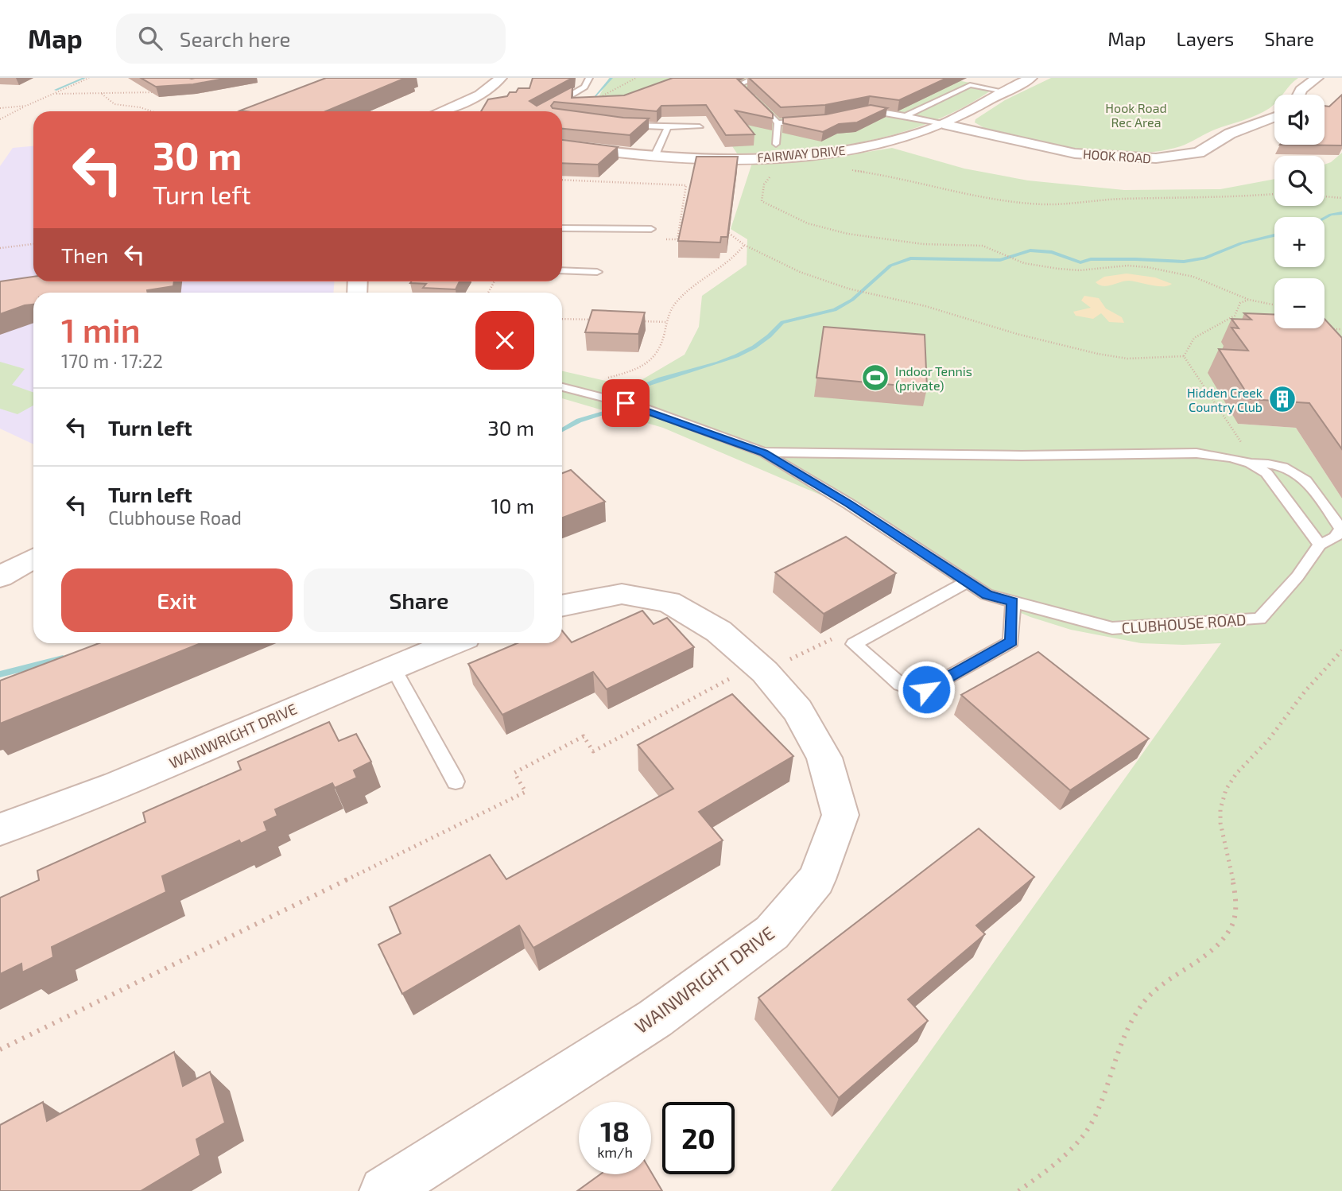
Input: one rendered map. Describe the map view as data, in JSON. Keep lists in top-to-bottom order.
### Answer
{
  "streets": {
    "street": ["FAIRWAY DRIVE", "HOOK ROAD", "WAINWRIGHT DRIVE"],
    "lane": ["CLUBHOUSE ROAD"]
  },
  "crossings": [
    ["FAIRWAY DRIVE", "HOOK ROAD"]
  ],
  "parks": ["Hook Road Rec Area"],
  "places": {
    "sports": ["Indoor Tennis (private)"],
    "building": ["Hidden Creek Country Club"]
  },
  "page": {
    "header": "Map",
    "search": "Search here",
    "nav": ["Map", "Layers", "Share"],
    "map_buttons": ["+", "−"],
    "turn": ["30 m", "Turn left"],
    "then": "Then",
    "heading": ["1 min", "170 m · 17:22"],
    "list": [
      {
        "name": "Turn left",
        "value": "30 m"
      },
      {
        "name": "Turn left",
        "note": "Clubhouse Road",
        "value": "10 m"
      }
    ],
    "buttons": ["Exit", "Share"],
    "speed": "18 km/h",
    "limit": "20"
  }
}
